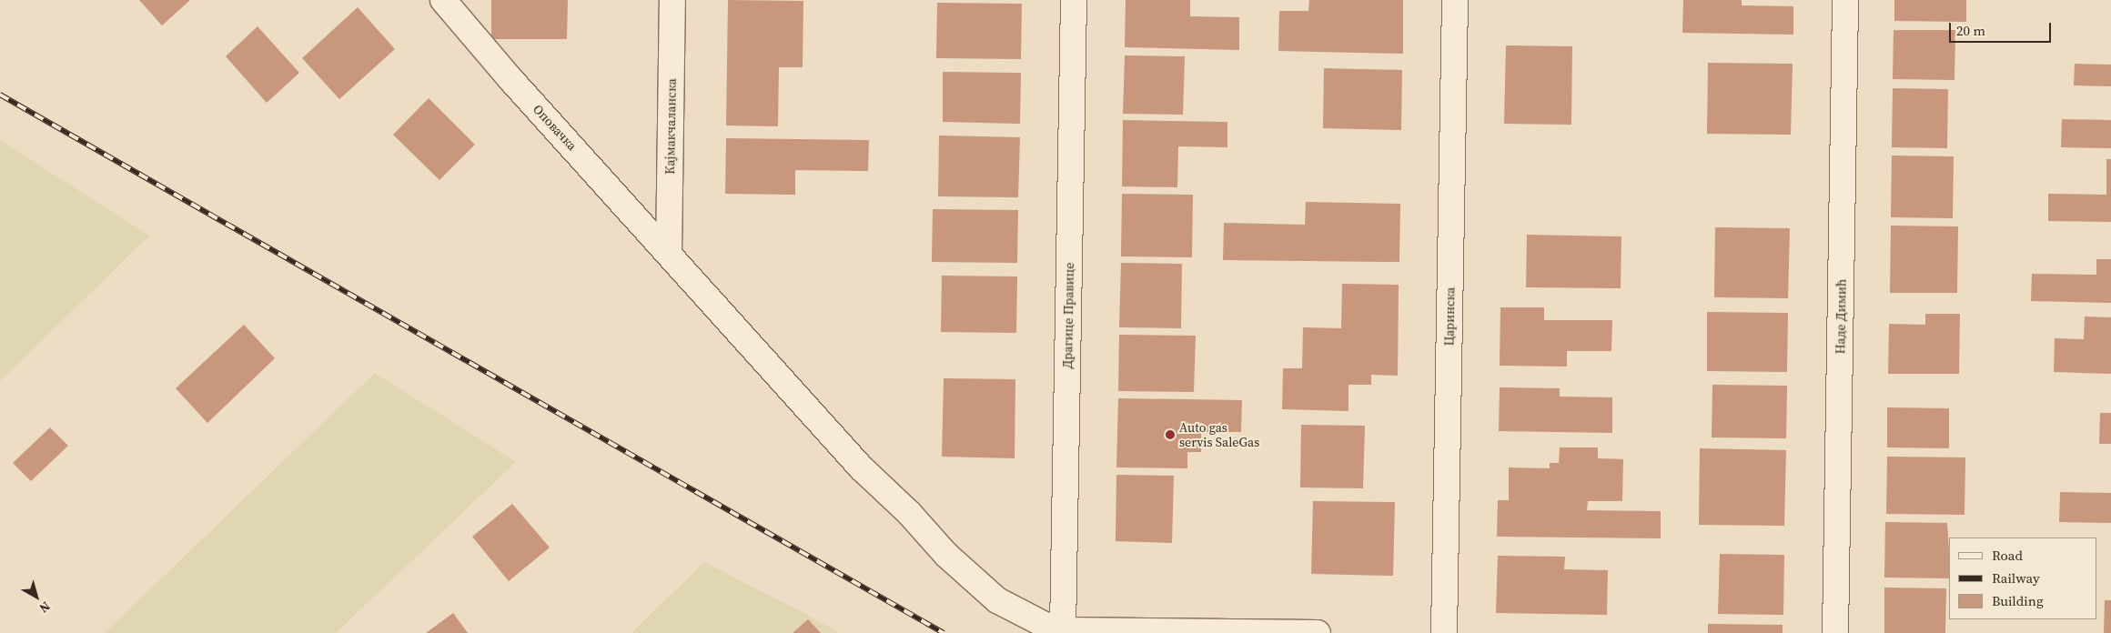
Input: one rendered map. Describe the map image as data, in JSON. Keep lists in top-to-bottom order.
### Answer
{
  "streets": {
    "street": [
      "Кајмакчаланска",
      "Оповачка",
      "Драгице Правице",
      "Царинска",
      "Наде Димић"
    ]
  },
  "crossings": [
    ["Кајмакчаланска", "Оповачка"],
    ["Оповачка", "Драгице Правице"]
  ],
  "places": ["Auto gas servis SaleGas"],
  "legend": ["Road", "Railway", "Building"],
  "scale_bar": "20 m",
  "north": "bottom right"
}
